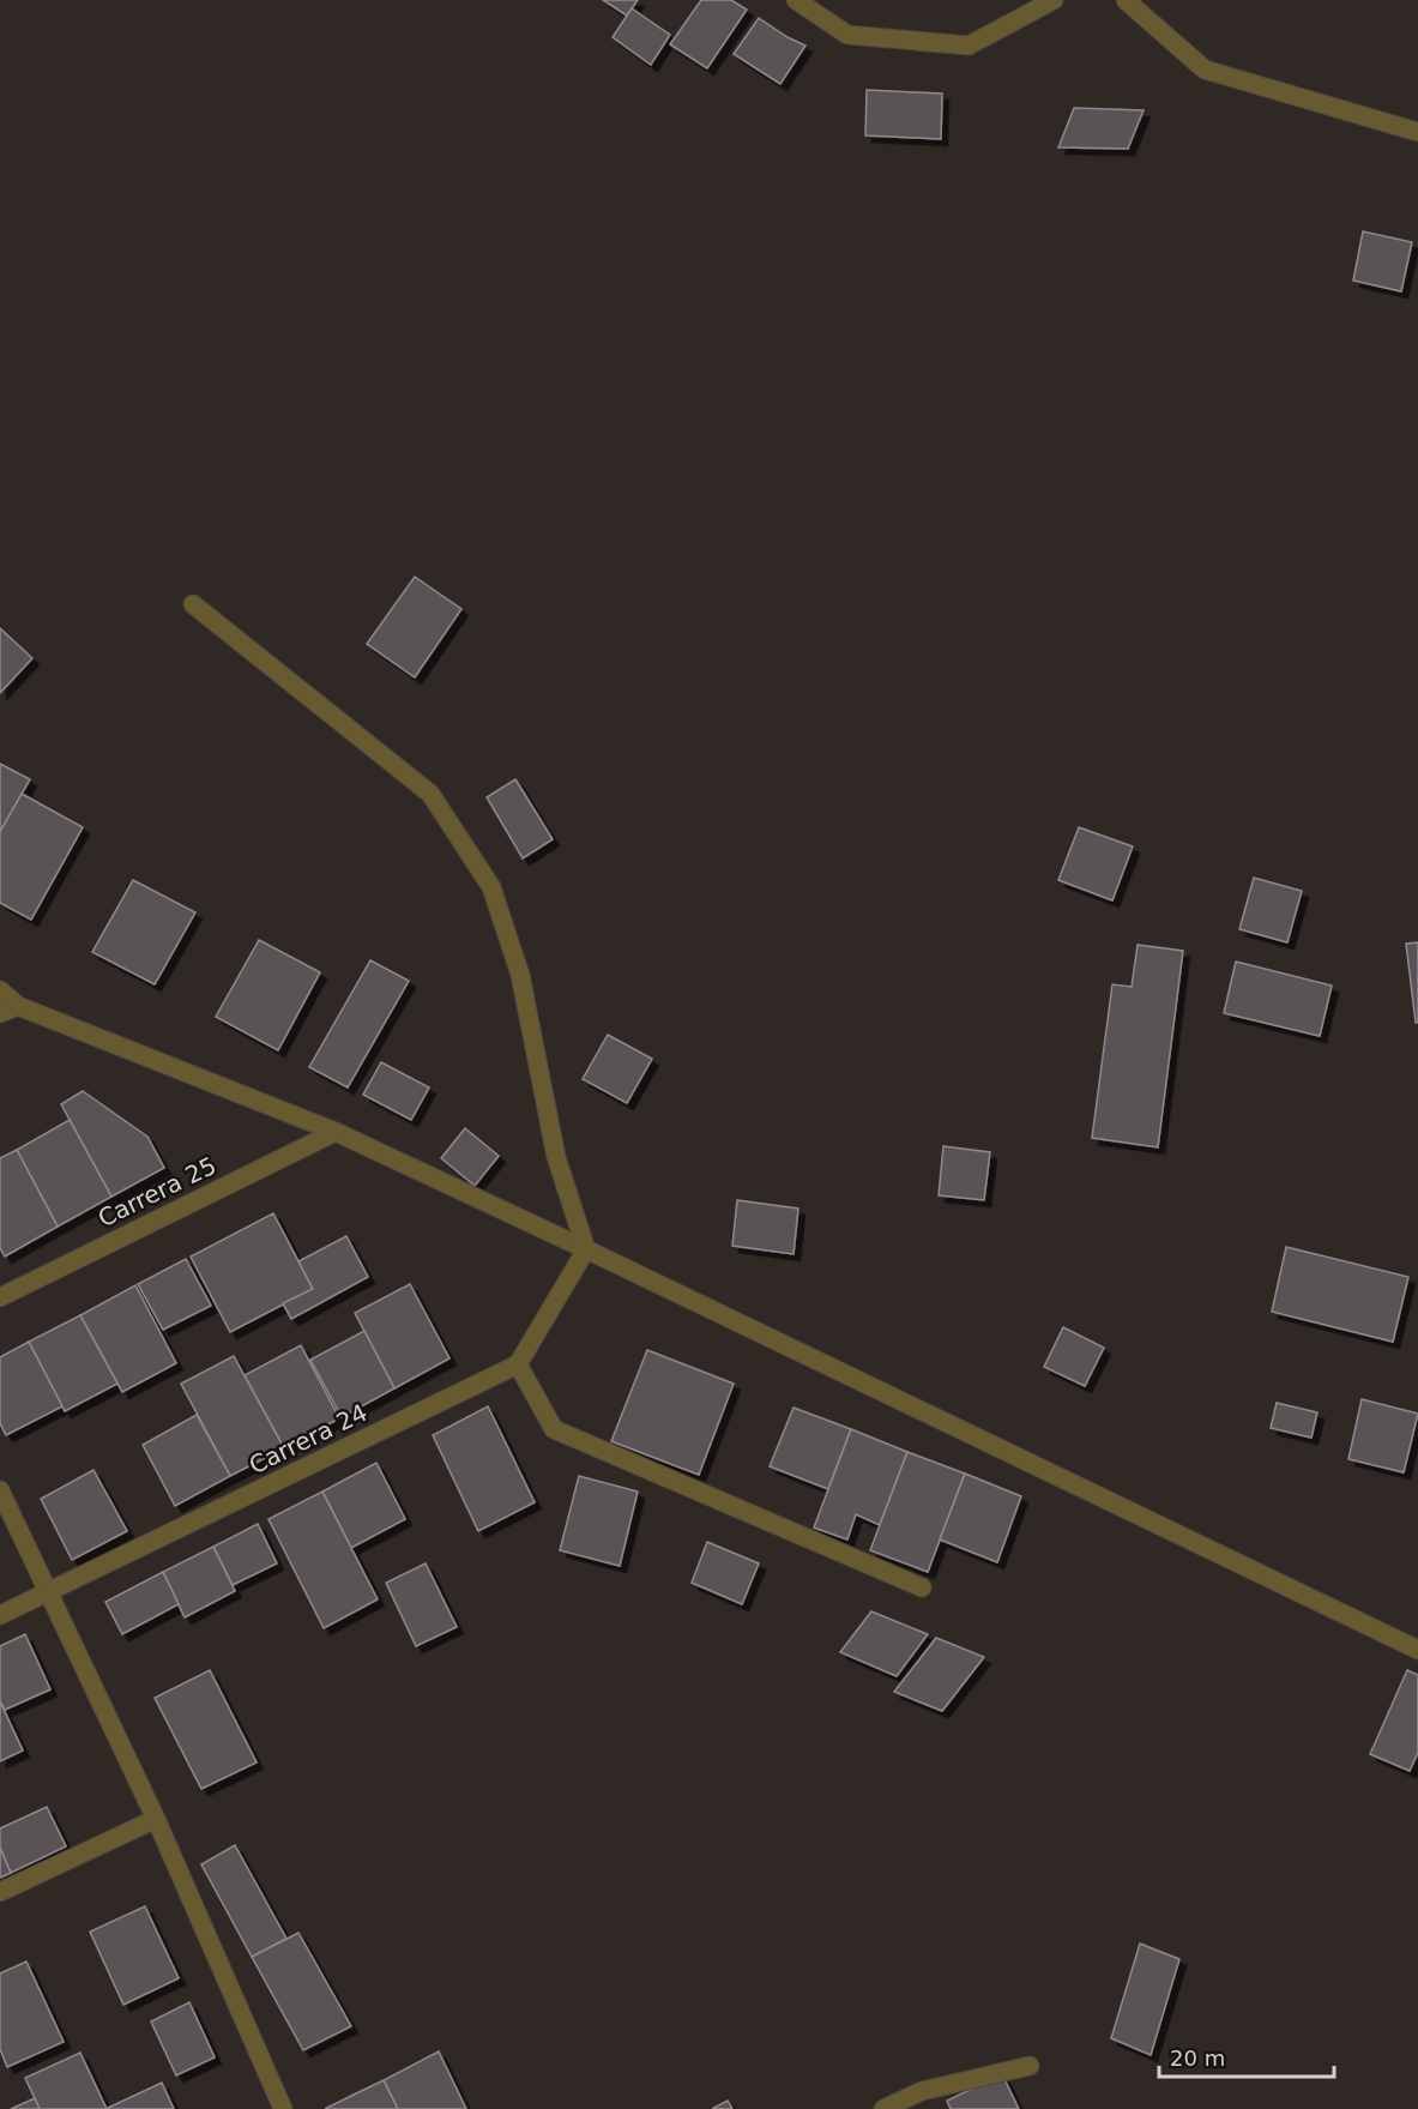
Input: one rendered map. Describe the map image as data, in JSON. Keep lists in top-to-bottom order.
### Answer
{
  "streets": {
    "street": ["Carrera 25", "Carrera 24"]
  },
  "scale_bar": "20 m"
}
